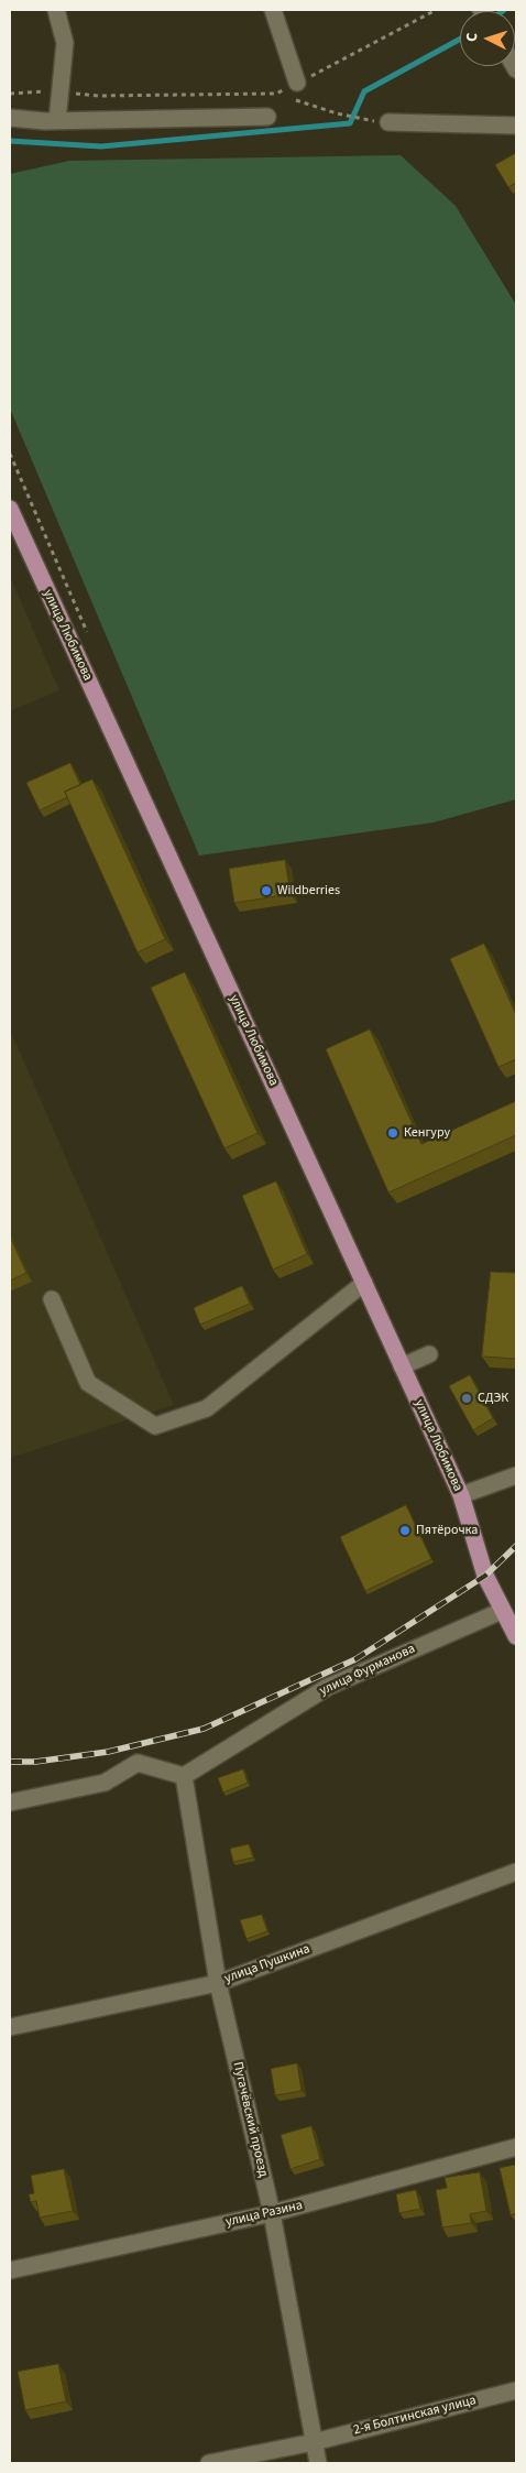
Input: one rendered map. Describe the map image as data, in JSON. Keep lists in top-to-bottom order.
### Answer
{
  "streets": {
    "main road": ["улица Любимова"],
    "street": [
      "улица Фурманова",
      "улица Пушкина",
      "Пугачёвский проезд",
      "улица Разина",
      "2-я Болтинская улица"
    ]
  },
  "crossings": [
    ["улица Любимова", "улица Фурманова"],
    ["улица Фурманова", "Пугачёвский проезд"],
    ["улица Пушкина", "Пугачёвский проезд"],
    ["Пугачёвский проезд", "улица Разина"],
    ["Пугачёвский проезд", "2-я Болтинская улица"]
  ],
  "places": [
    "Wildberries",
    "Кенгуру",
    "СДЭК",
    "Пятёрочка"
  ],
  "north": "left"
}
